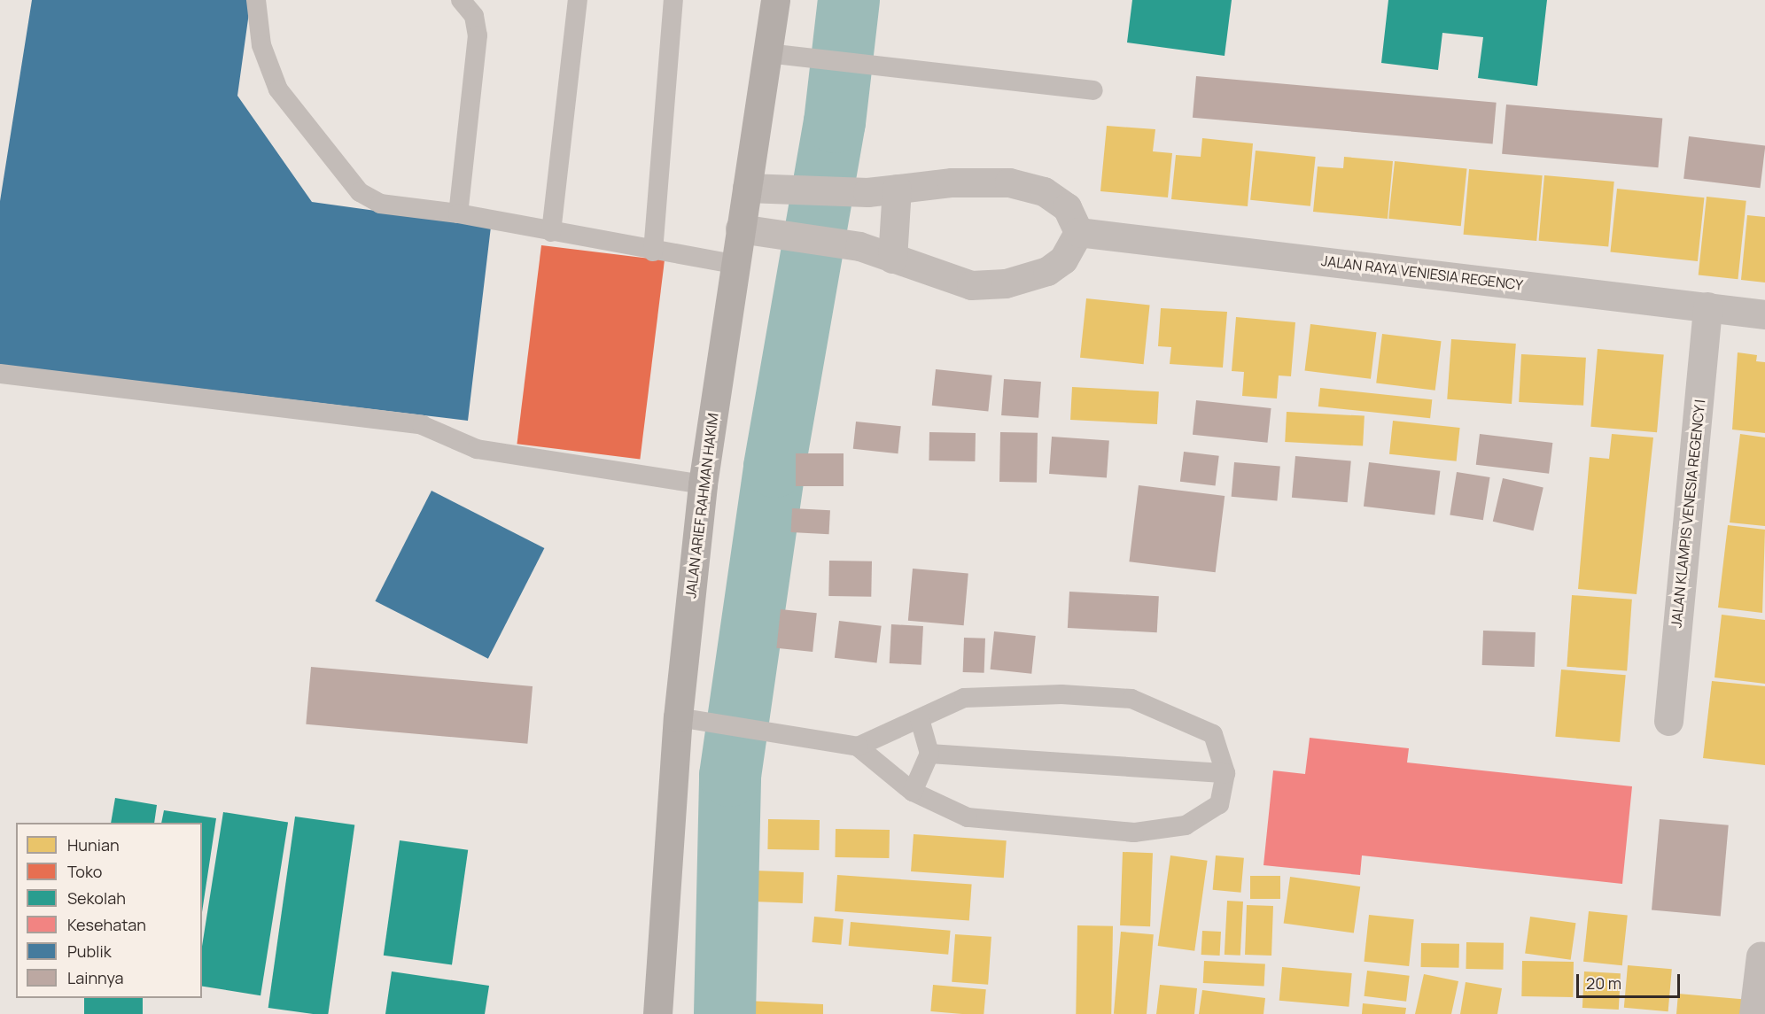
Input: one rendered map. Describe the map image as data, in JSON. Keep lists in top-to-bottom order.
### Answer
{
  "streets": {
    "main road": ["JALAN ARIEF RAHMAN HAKIM"],
    "street": ["JALAN RAYA VENIESIA REGENCY", "JALAN KLAMPIS VENESIA REGENCY I"]
  },
  "crossings": [
    ["JALAN RAYA VENIESIA REGENCY", "JALAN KLAMPIS VENESIA REGENCY I"]
  ],
  "legend": [
    "Hunian",
    "Toko",
    "Sekolah",
    "Kesehatan",
    "Publik",
    "Lainnya"
  ],
  "scale_bar": "20 m"
}
